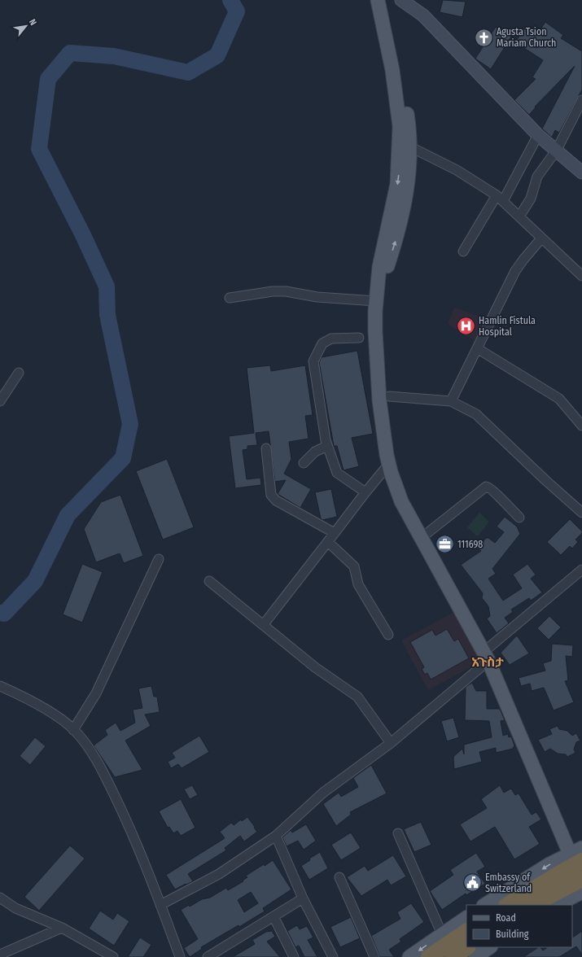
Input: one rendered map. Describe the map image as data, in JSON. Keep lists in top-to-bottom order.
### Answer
{
  "districts": ["አጉስታ"],
  "places": {
    "church": ["Agusta Tsion Mariam Church"],
    "hospital": ["Hamlin Fistula Hospital"],
    "office": ["111698"],
    "public building": ["Embassy of Switzerland"]
  },
  "legend": ["Road", "Building"],
  "north": "top right"
}
